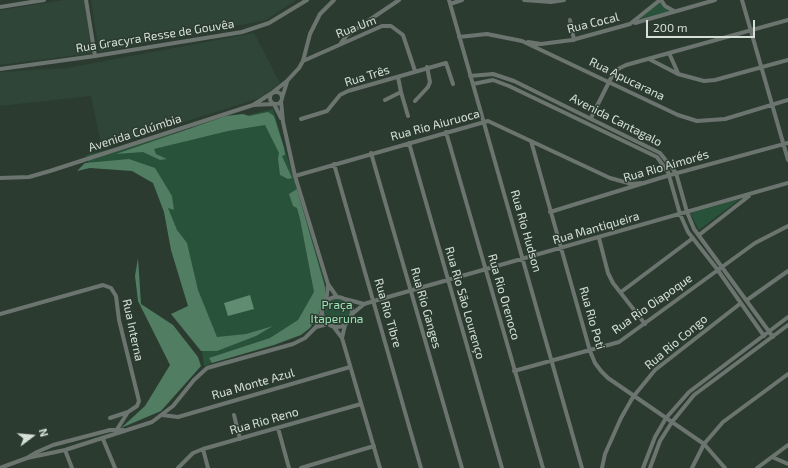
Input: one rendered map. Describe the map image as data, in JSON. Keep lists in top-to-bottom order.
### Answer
{
  "streets": {
    "street": [
      "Rua Cocal",
      "Rua Um",
      "Rua Gracyra Resse de Gouvêa",
      "Rua Três",
      "Rua Apucarana",
      "Avenida Cantagalo",
      "Rua Rio Aiuruoca",
      "Avenida Colúmbia",
      "Rua Rio Aimorés",
      "Rua Mantiqueira",
      "Rua Rio Hudson",
      "Rua Rio Orenoco",
      "Rua Rio São Lourenço",
      "Rua Rio Oiapoque",
      "Rua Rio Ganges",
      "Rua Rio Tibre",
      "Rua Rio Poti",
      "Rua Interna",
      "Rua Rio Congo",
      "Rua Monte Azul",
      "Rua Rio Reno"
    ]
  },
  "crossings": [
    ["Rua Cocal", "Rua Apucarana"],
    ["Rua Um", "Rua Três"],
    ["Rua Apucarana", "Rua Rio Hudson"],
    ["Avenida Cantagalo", "Rua Rio Aimorés"],
    ["Avenida Cantagalo", "Rua Mantiqueira"],
    ["Avenida Cantagalo", "Rua Rio Hudson"],
    ["Avenida Cantagalo", "Rua Rio Oiapoque"],
    ["Avenida Cantagalo", "Rua Rio Congo"],
    ["Rua Rio Aiuruoca", "Rua Rio Aimorés"],
    ["Rua Rio Aiuruoca", "Rua Rio Hudson"],
    ["Rua Rio Aiuruoca", "Rua Rio Orenoco"],
    ["Rua Rio Aiuruoca", "Rua Rio São Lourenço"],
    ["Rua Rio Aiuruoca", "Rua Rio Ganges"],
    ["Rua Rio Aiuruoca", "Rua Rio Tibre"],
    ["Rua Rio Aiuruoca", "Rua Rio Poti"],
    ["Rua Rio Aimorés", "Rua Rio Poti"],
    ["Rua Mantiqueira", "Rua Rio Hudson"],
    ["Rua Mantiqueira", "Rua Rio Orenoco"],
    ["Rua Mantiqueira", "Rua Rio São Lourenço"],
    ["Rua Mantiqueira", "Rua Rio Ganges"],
    ["Rua Mantiqueira", "Rua Rio Tibre"],
    ["Rua Mantiqueira", "Rua Rio Poti"],
    ["Rua Rio Hudson", "Rua Rio Oiapoque"],
    ["Rua Rio Orenoco", "Rua Rio Oiapoque"],
    ["Rua Rio Oiapoque", "Rua Rio Poti"],
    ["Rua Rio Poti", "Rua Rio Congo"]
  ],
  "parks": ["Praça Itaperuna"],
  "scale_bar": "200 m",
  "north": "right"
}
